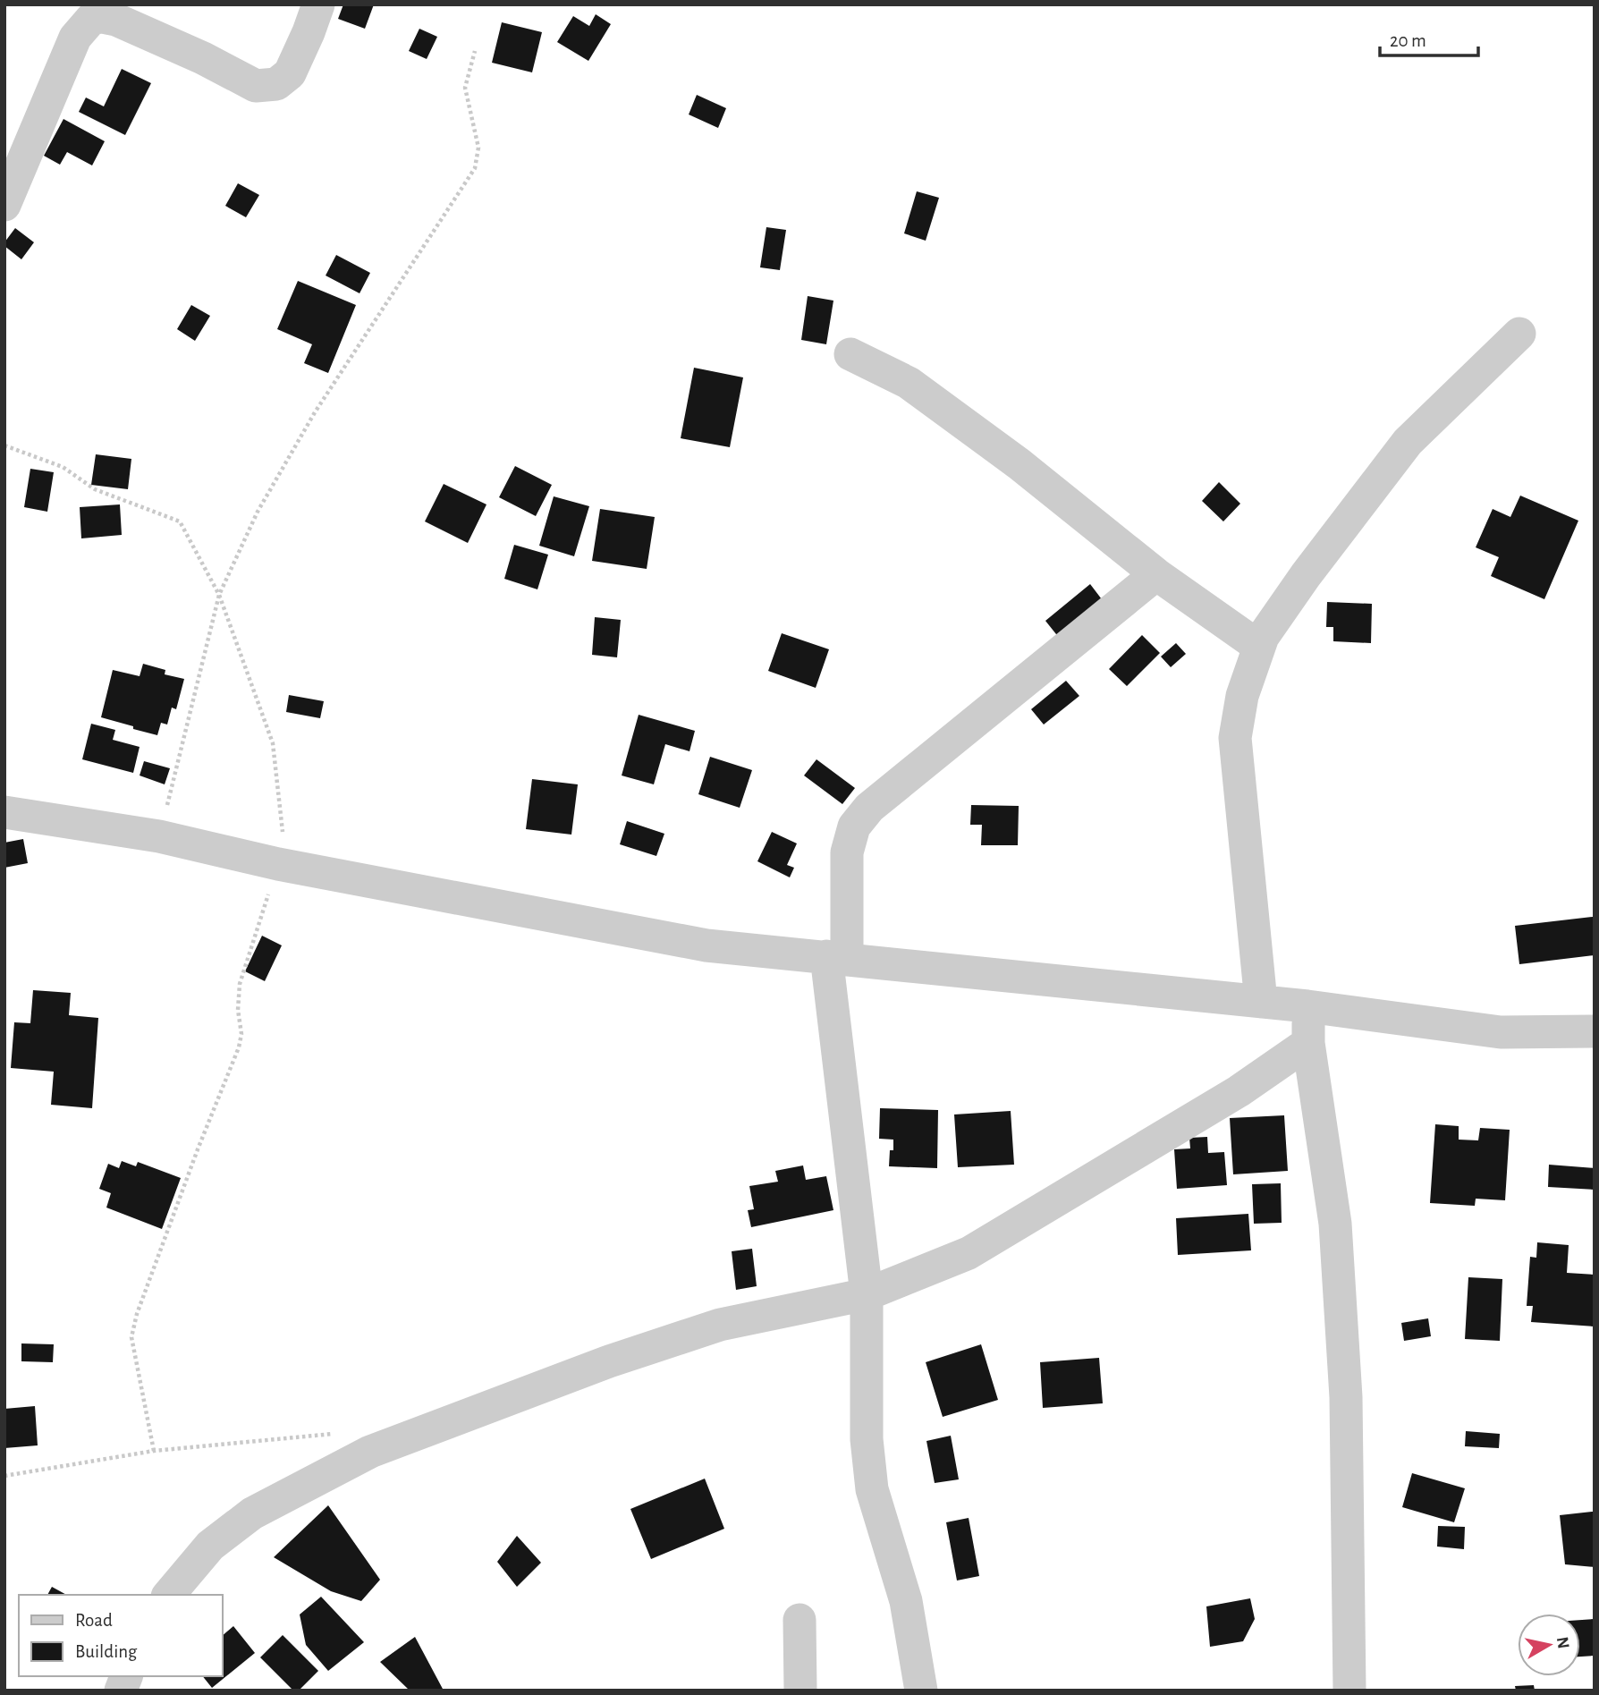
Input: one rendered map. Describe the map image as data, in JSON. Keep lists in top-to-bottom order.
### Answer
{
  "legend": ["Road", "Building"],
  "scale_bar": "20 m",
  "north": "right"
}
